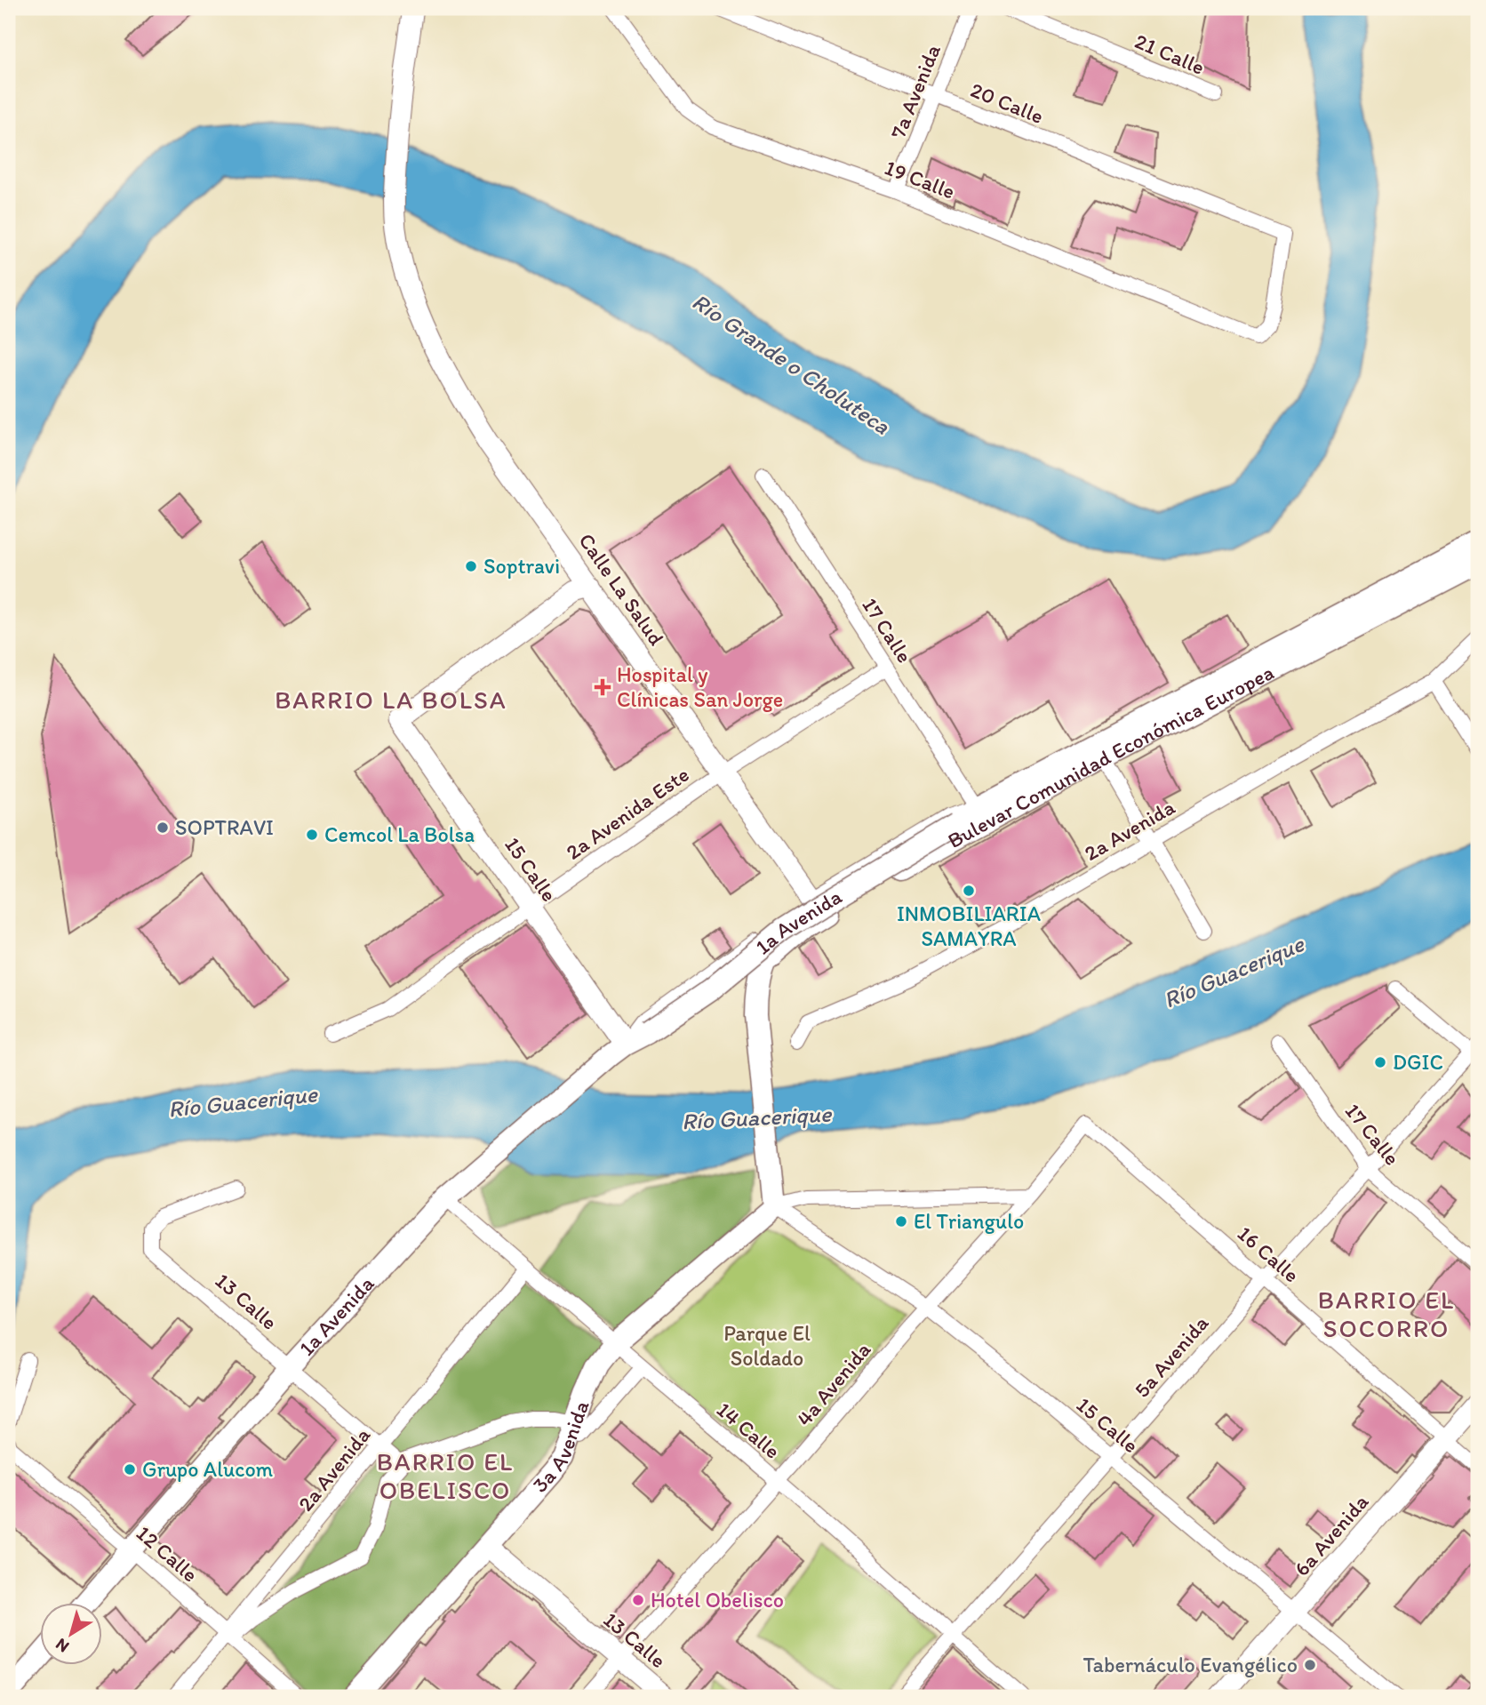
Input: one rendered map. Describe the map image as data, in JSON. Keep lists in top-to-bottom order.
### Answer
{
  "streets": {
    "main road": [
      "Calle La Salud",
      "Bulevar Comunidad Económica Europea",
      "15 Calle",
      "1a Avenida",
      "13 Calle",
      "3a Avenida",
      "6a Avenida"
    ],
    "street": [
      "21 Calle",
      "7a Avenida",
      "20 Calle",
      "19 Calle",
      "17 Calle",
      "2a Avenida Este",
      "2a Avenida",
      "16 Calle",
      "5a Avenida",
      "4a Avenida",
      "14 Calle",
      "12 Calle"
    ]
  },
  "crossings": [
    ["7a Avenida", "20 Calle"],
    ["7a Avenida", "19 Calle"],
    ["20 Calle", "19 Calle"],
    ["Calle La Salud", "Bulevar Comunidad Económica Europea"],
    ["Calle La Salud", "2a Avenida Este"],
    ["Calle La Salud", "15 Calle"],
    ["Calle La Salud", "1a Avenida"],
    ["17 Calle", "Bulevar Comunidad Económica Europea"],
    ["17 Calle", "2a Avenida Este"],
    ["17 Calle", "1a Avenida"],
    ["17 Calle", "5a Avenida"],
    ["Bulevar Comunidad Económica Europea", "1a Avenida"],
    ["2a Avenida Este", "15 Calle"],
    ["2a Avenida", "13 Calle"],
    ["2a Avenida", "14 Calle"],
    ["2a Avenida", "12 Calle"],
    ["15 Calle", "1a Avenida"],
    ["15 Calle", "5a Avenida"],
    ["15 Calle", "4a Avenida"],
    ["15 Calle", "3a Avenida"],
    ["15 Calle", "6a Avenida"],
    ["1a Avenida", "13 Calle"],
    ["1a Avenida", "14 Calle"],
    ["1a Avenida", "12 Calle"],
    ["16 Calle", "5a Avenida"],
    ["16 Calle", "4a Avenida"],
    ["16 Calle", "6a Avenida"],
    ["13 Calle", "4a Avenida"],
    ["13 Calle", "3a Avenida"],
    ["5a Avenida", "14 Calle"],
    ["4a Avenida", "14 Calle"],
    ["4a Avenida", "3a Avenida"],
    ["14 Calle", "3a Avenida"]
  ],
  "districts": ["BARRIO LA BOLSA", "BARRIO EL SOCORRO", "BARRIO EL OBELISCO"],
  "water": ["Río Grande o Choluteca", "Río Guacerique"],
  "parks": ["Parque El Soldado"],
  "places": {
    "other": [
      "Soptravi",
      "SOPTRAVI",
      "Cemcol La Bolsa",
      "INMOBILIARIA SAMAYRA",
      "DGIC",
      "El Triangulo",
      "Grupo Alucom",
      "Hotel Obelisco",
      "Tabernáculo Evangélico"
    ],
    "health": ["Hospital y Clínicas San Jorge"]
  },
  "north": "bottom left"
}
